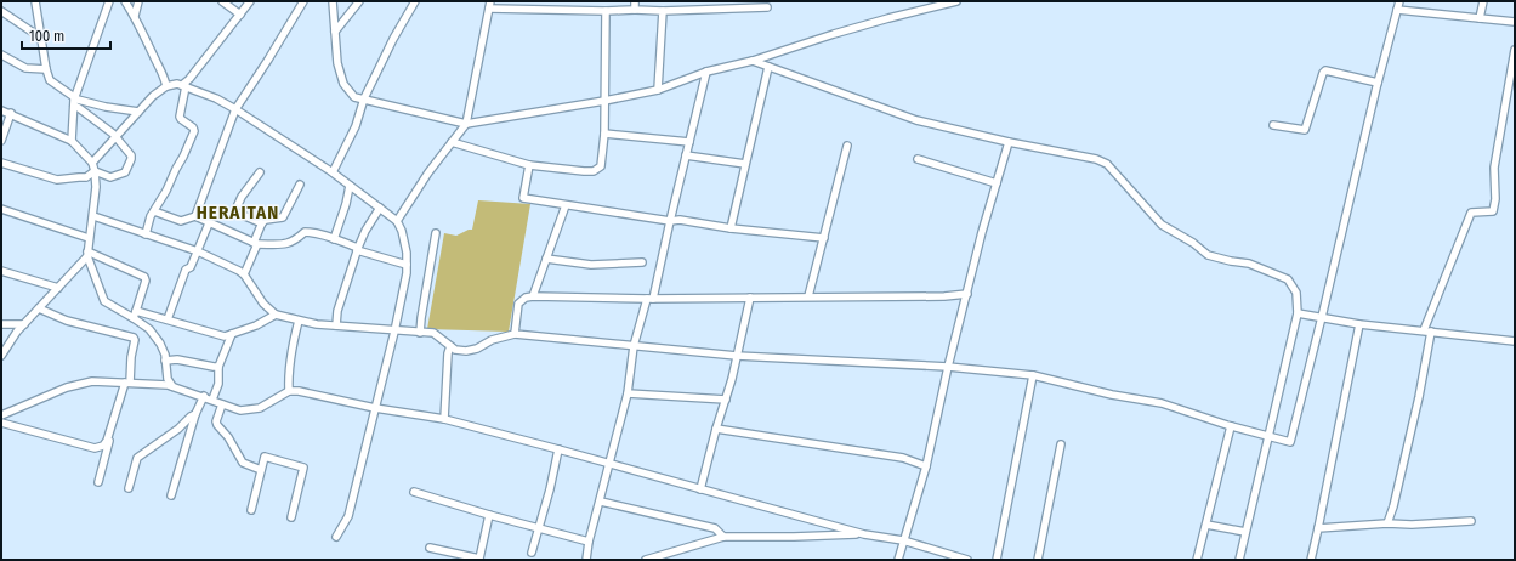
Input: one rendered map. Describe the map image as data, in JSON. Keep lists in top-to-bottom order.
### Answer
{
  "districts": ["HERAITAN"],
  "scale_bar": "100 m"
}
